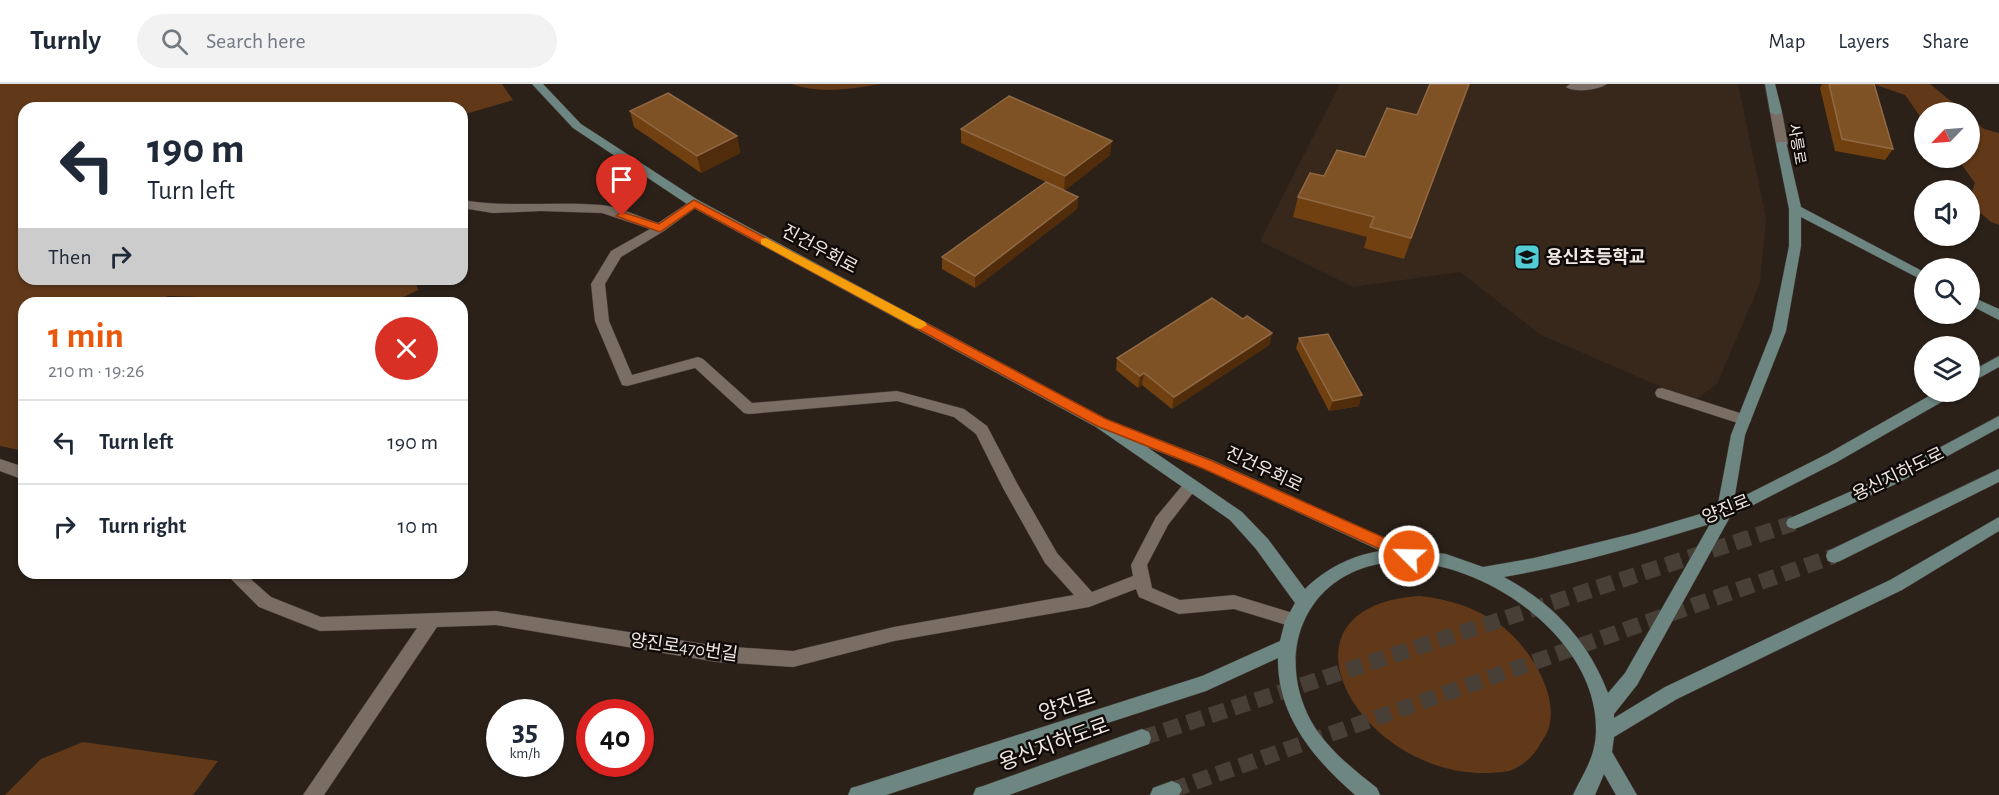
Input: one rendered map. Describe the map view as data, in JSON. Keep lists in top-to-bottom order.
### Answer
{
  "streets": {
    "main road": [
      "사릉로",
      "진건우회로",
      "용신지하도로",
      "양진로"
    ],
    "street": ["양진로470번길"]
  },
  "crossings": [
    ["사릉로", "양진로"]
  ],
  "places": {
    "school or university": ["용신초등학교"]
  },
  "north": "bottom left",
  "page": {
    "header": "Turnly",
    "search": "Search here",
    "nav": ["Map", "Layers", "Share"],
    "turn": ["190 m", "Turn left"],
    "then": "Then",
    "heading": ["1 min", "210 m · 19:26"],
    "list": [
      {
        "name": "Turn left",
        "value": "190 m"
      },
      {
        "name": "Turn right",
        "value": "10 m"
      }
    ],
    "speed": "35 km/h",
    "limit": "40"
  }
}
